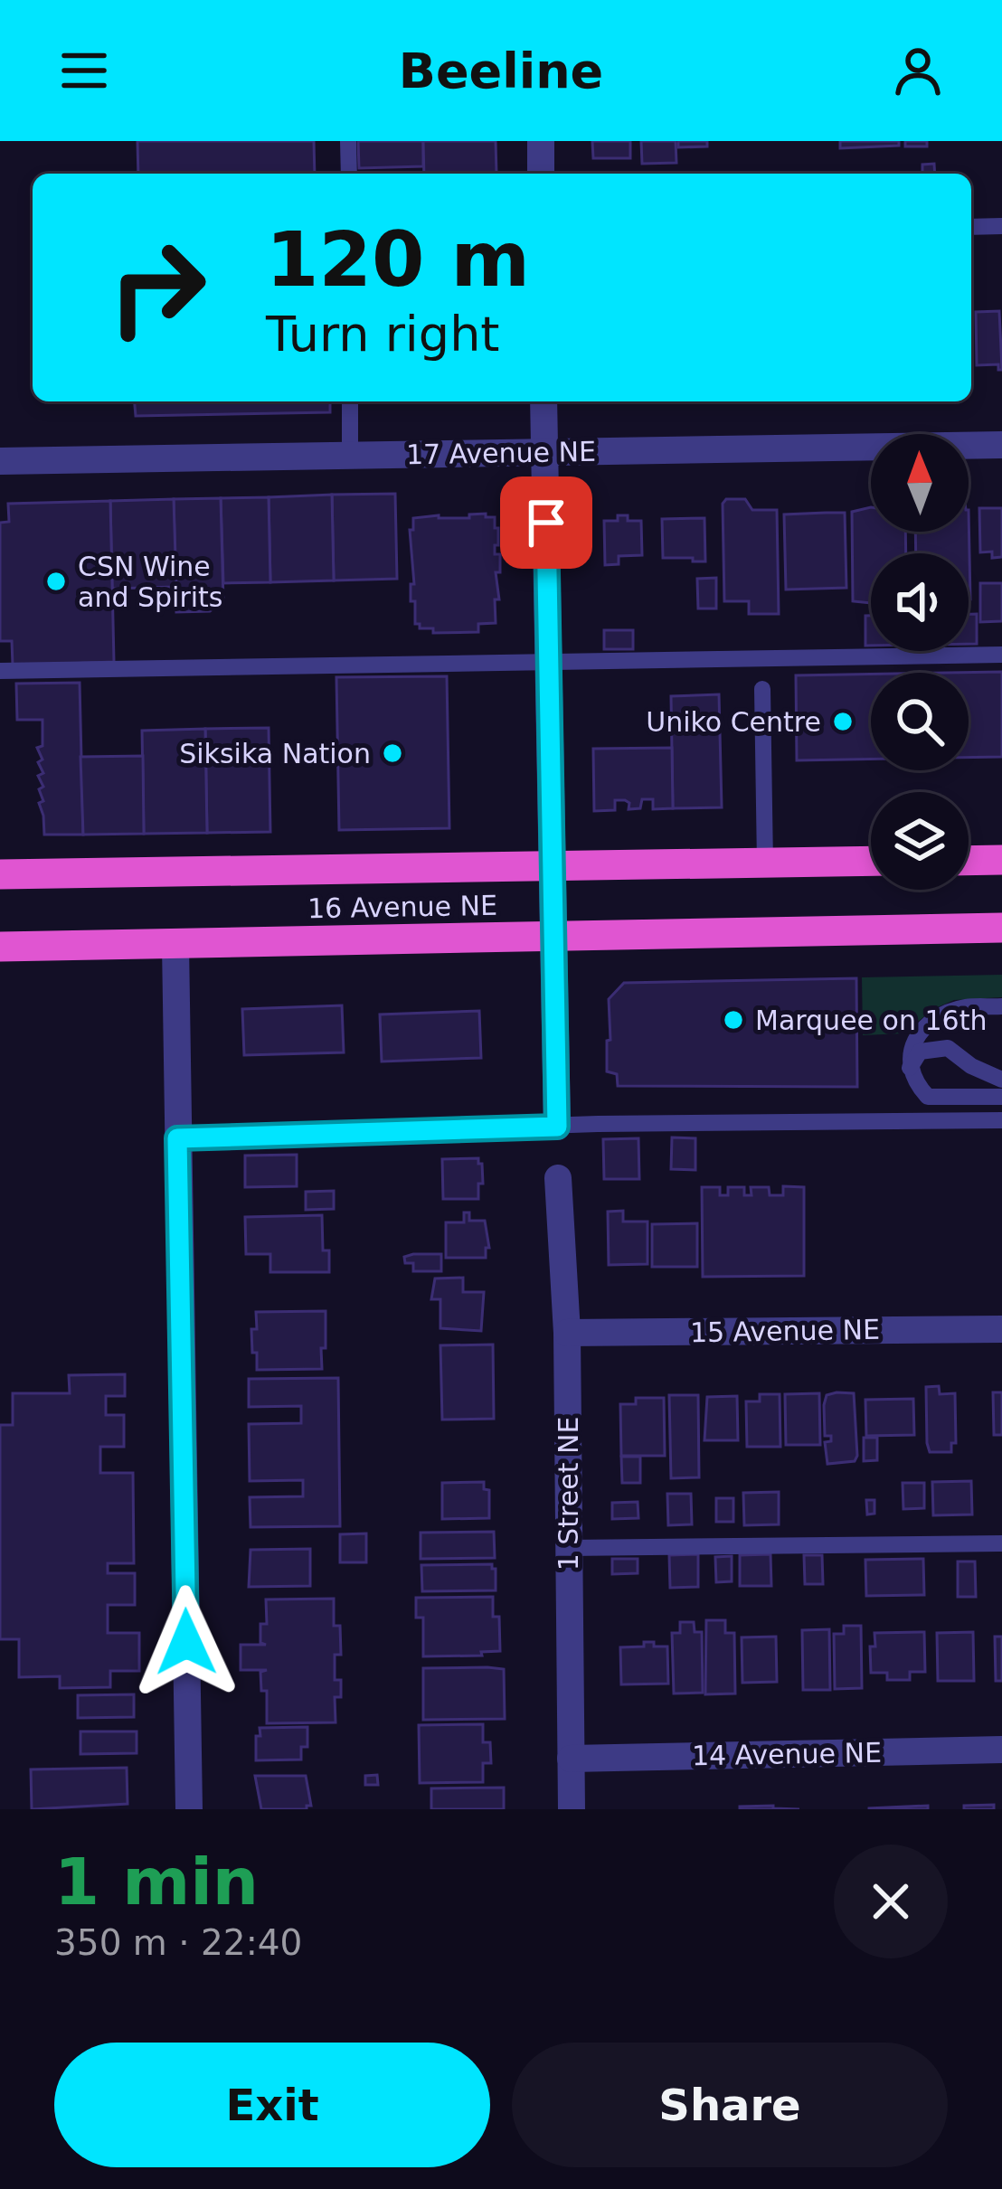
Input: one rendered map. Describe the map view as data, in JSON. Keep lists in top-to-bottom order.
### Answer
{
  "streets": {
    "highway": ["16 Avenue NE"],
    "street": [
      "17 Avenue NE",
      "15 Avenue NE",
      "1 Street NE",
      "14 Avenue NE"
    ]
  },
  "crossings": [
    ["15 Avenue NE", "1 Street NE"],
    ["1 Street NE", "14 Avenue NE"]
  ],
  "places": [
    "CSN Wine and Spirits",
    "Uniko Centre",
    "Siksika Nation",
    "Marquee on 16th"
  ],
  "north": "top",
  "page": {
    "header": "Beeline",
    "turn": ["120 m", "Turn right"],
    "heading": ["1 min", "350 m · 22:40"],
    "buttons": ["Exit", "Share"]
  }
}
